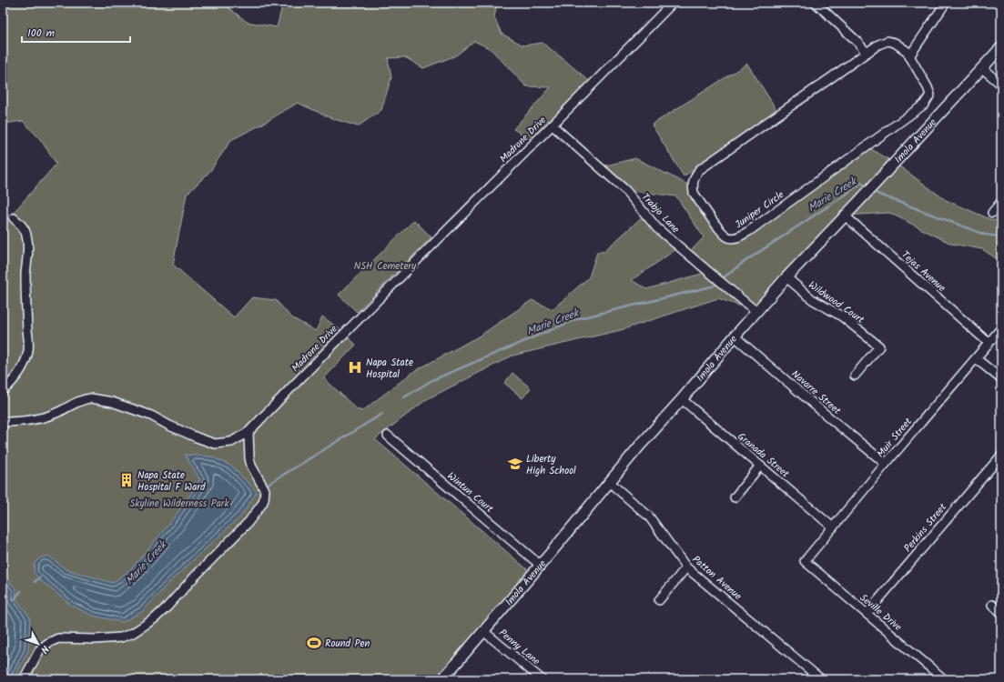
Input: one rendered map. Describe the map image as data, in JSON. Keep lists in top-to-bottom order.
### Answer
{
  "streets": {
    "street": [
      "Madrone Drive",
      "Imola Avenue",
      "Juniper Circle",
      "Trabjo Lane",
      "Tejas Avenue",
      "Wildwood Court",
      "Navarre Street",
      "Muir Street",
      "Granada Street",
      "Wintun Court",
      "Perkins Street",
      "Patton Avenue",
      "Seville Drive",
      "Penny Lane"
    ]
  },
  "crossings": [
    ["Madrone Drive", "Trabjo Lane"],
    ["Imola Avenue", "Trabjo Lane"],
    ["Imola Avenue", "Tejas Avenue"],
    ["Imola Avenue", "Wildwood Court"],
    ["Imola Avenue", "Navarre Street"],
    ["Imola Avenue", "Granada Street"],
    ["Imola Avenue", "Wintun Court"],
    ["Imola Avenue", "Patton Avenue"],
    ["Imola Avenue", "Penny Lane"],
    ["Tejas Avenue", "Muir Street"],
    ["Navarre Street", "Muir Street"],
    ["Muir Street", "Granada Street"],
    ["Muir Street", "Seville Drive"],
    ["Perkins Street", "Seville Drive"]
  ],
  "water": ["Marie Creek"],
  "parks": ["NSH Cemetery", "Skyline Wilderness Park"],
  "places": {
    "hospital": ["Napa State Hospital"],
    "school or university": ["Liberty High School"],
    "building": ["Napa State Hospital F Ward"],
    "sports": ["Round Pen"]
  },
  "scale_bar": "100 m",
  "north": "bottom right"
}
